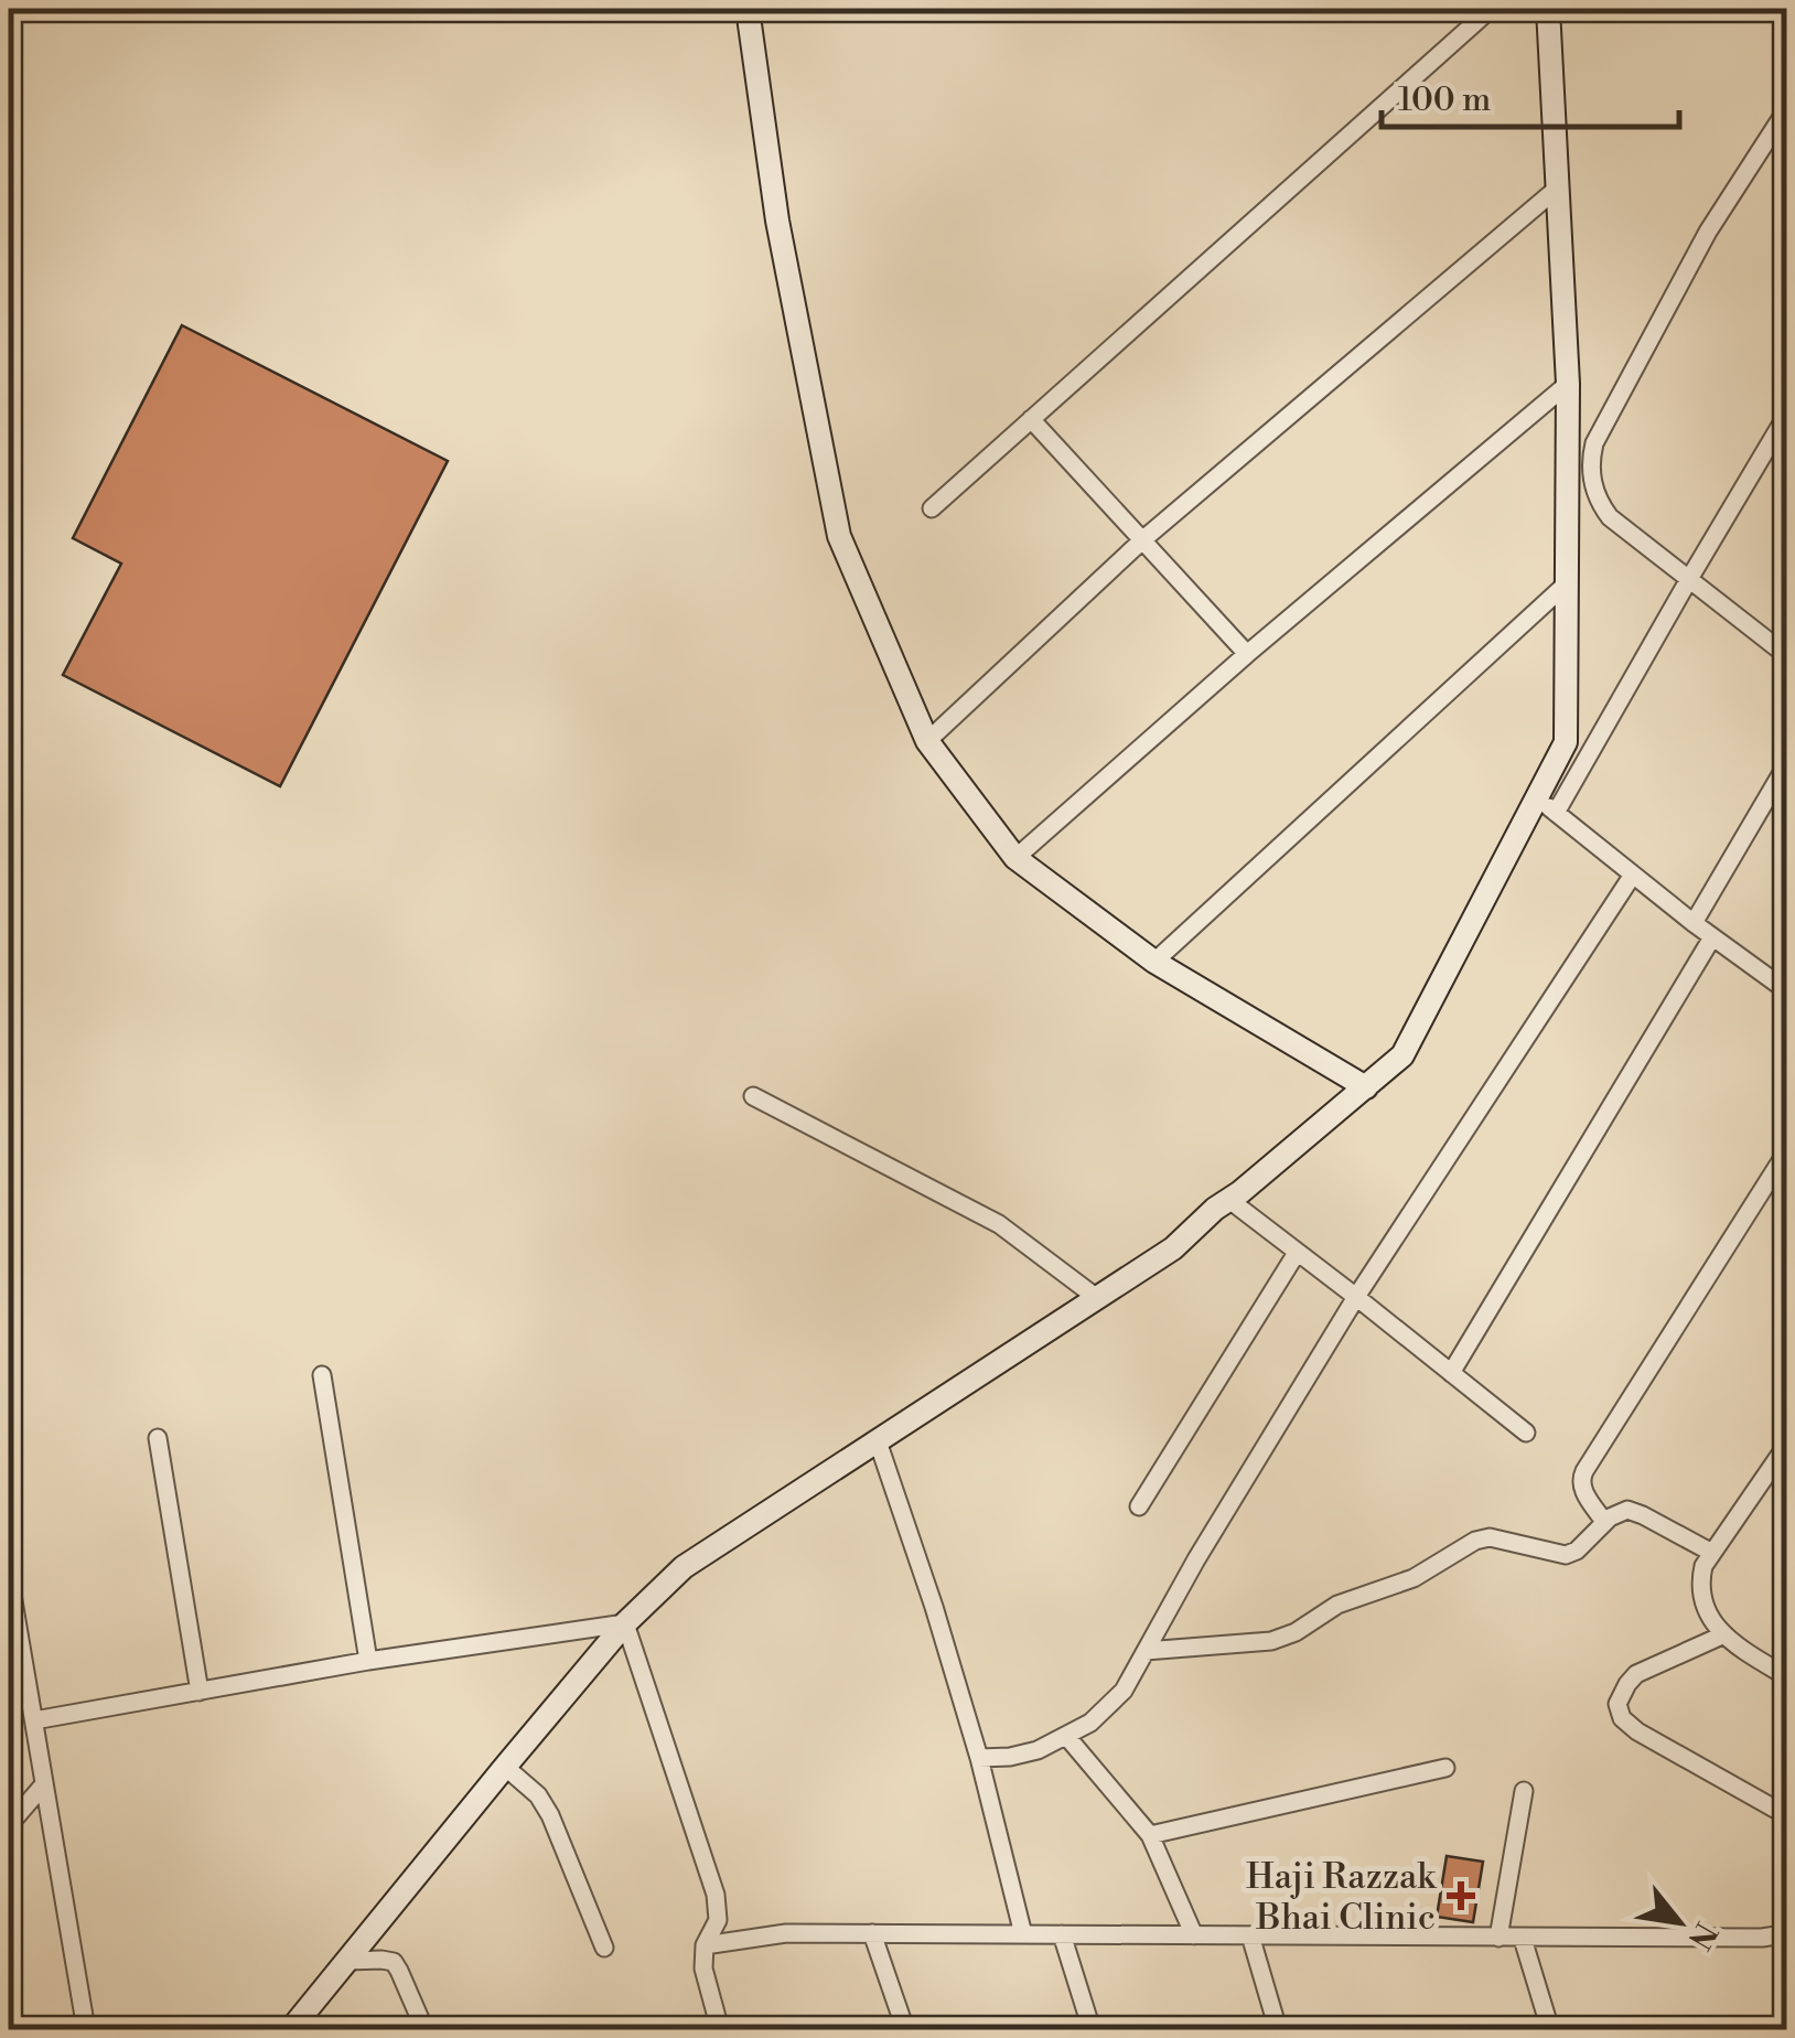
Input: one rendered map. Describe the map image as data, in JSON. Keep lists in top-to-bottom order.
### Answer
{
  "places": {
    "health": ["Haji Razzak Bhai Clinic"]
  },
  "scale_bar": "100 m",
  "north": "bottom right"
}
